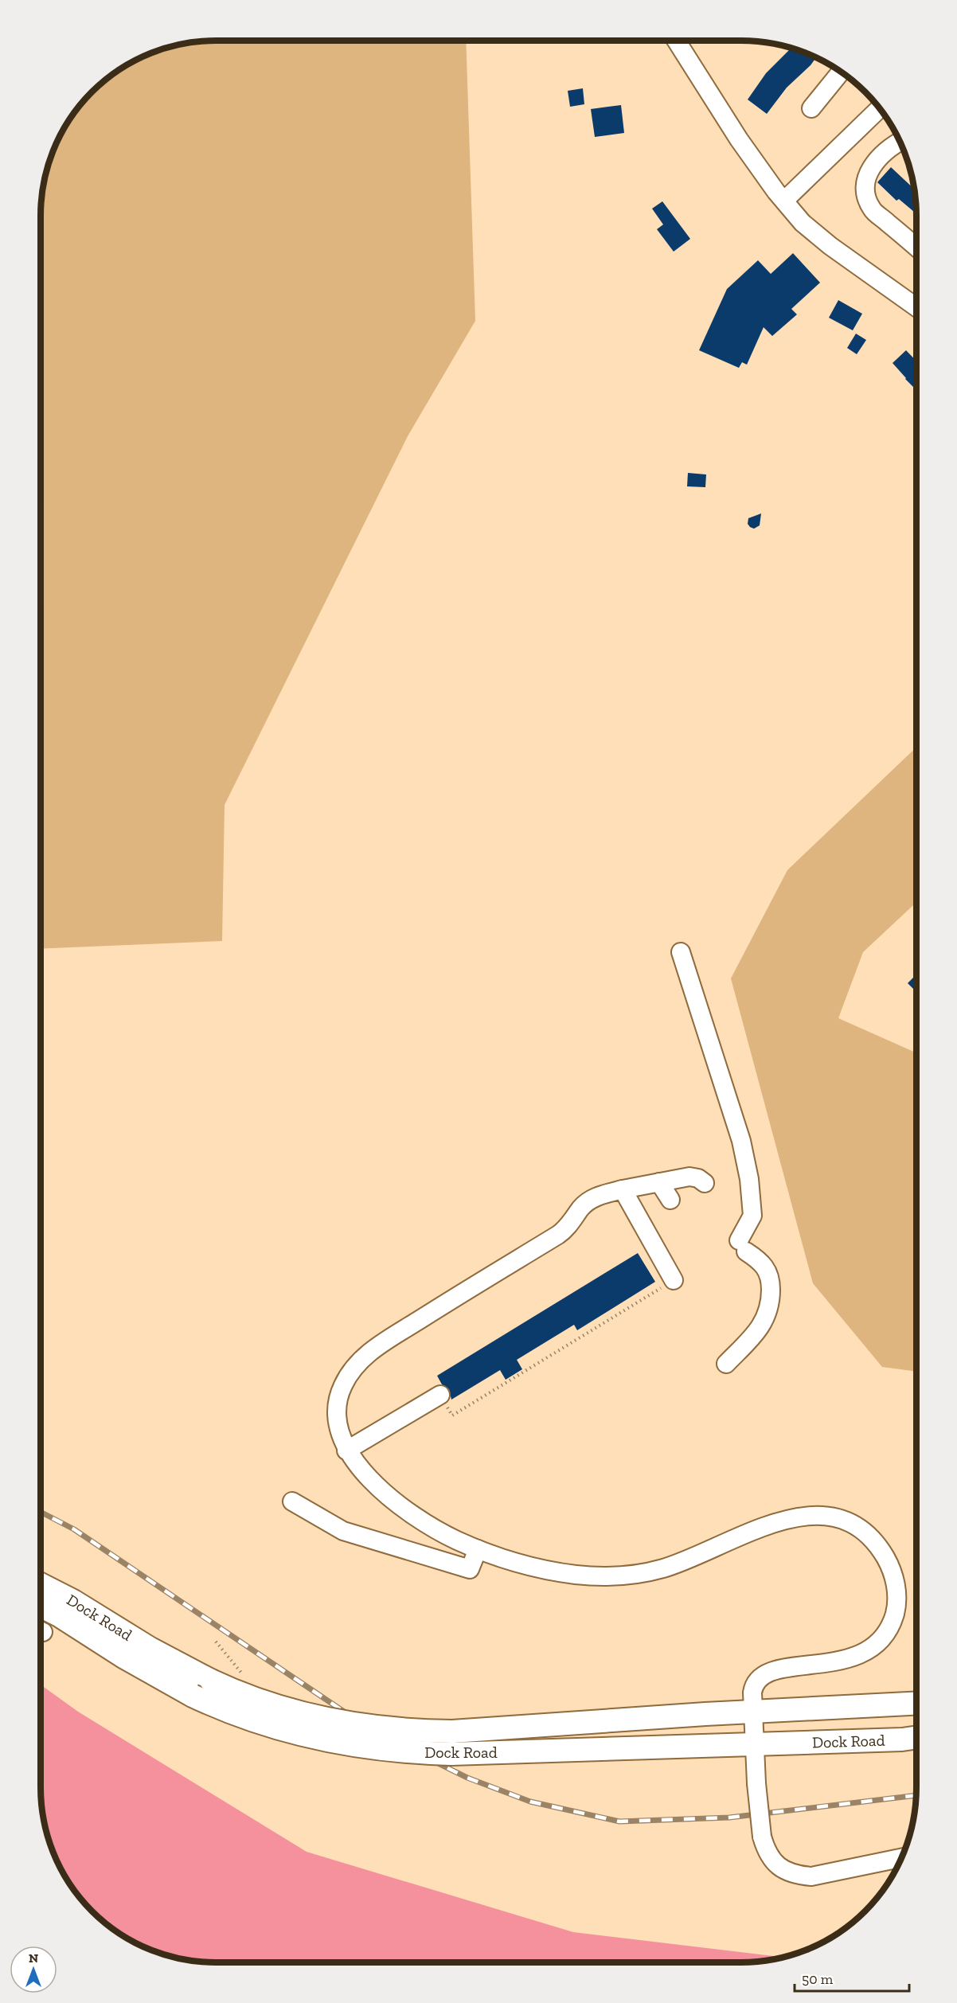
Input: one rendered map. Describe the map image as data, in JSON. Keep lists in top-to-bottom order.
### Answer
{
  "streets": {
    "main road": ["Dock Road"]
  },
  "scale_bar": "50 m",
  "north": "top"
}
